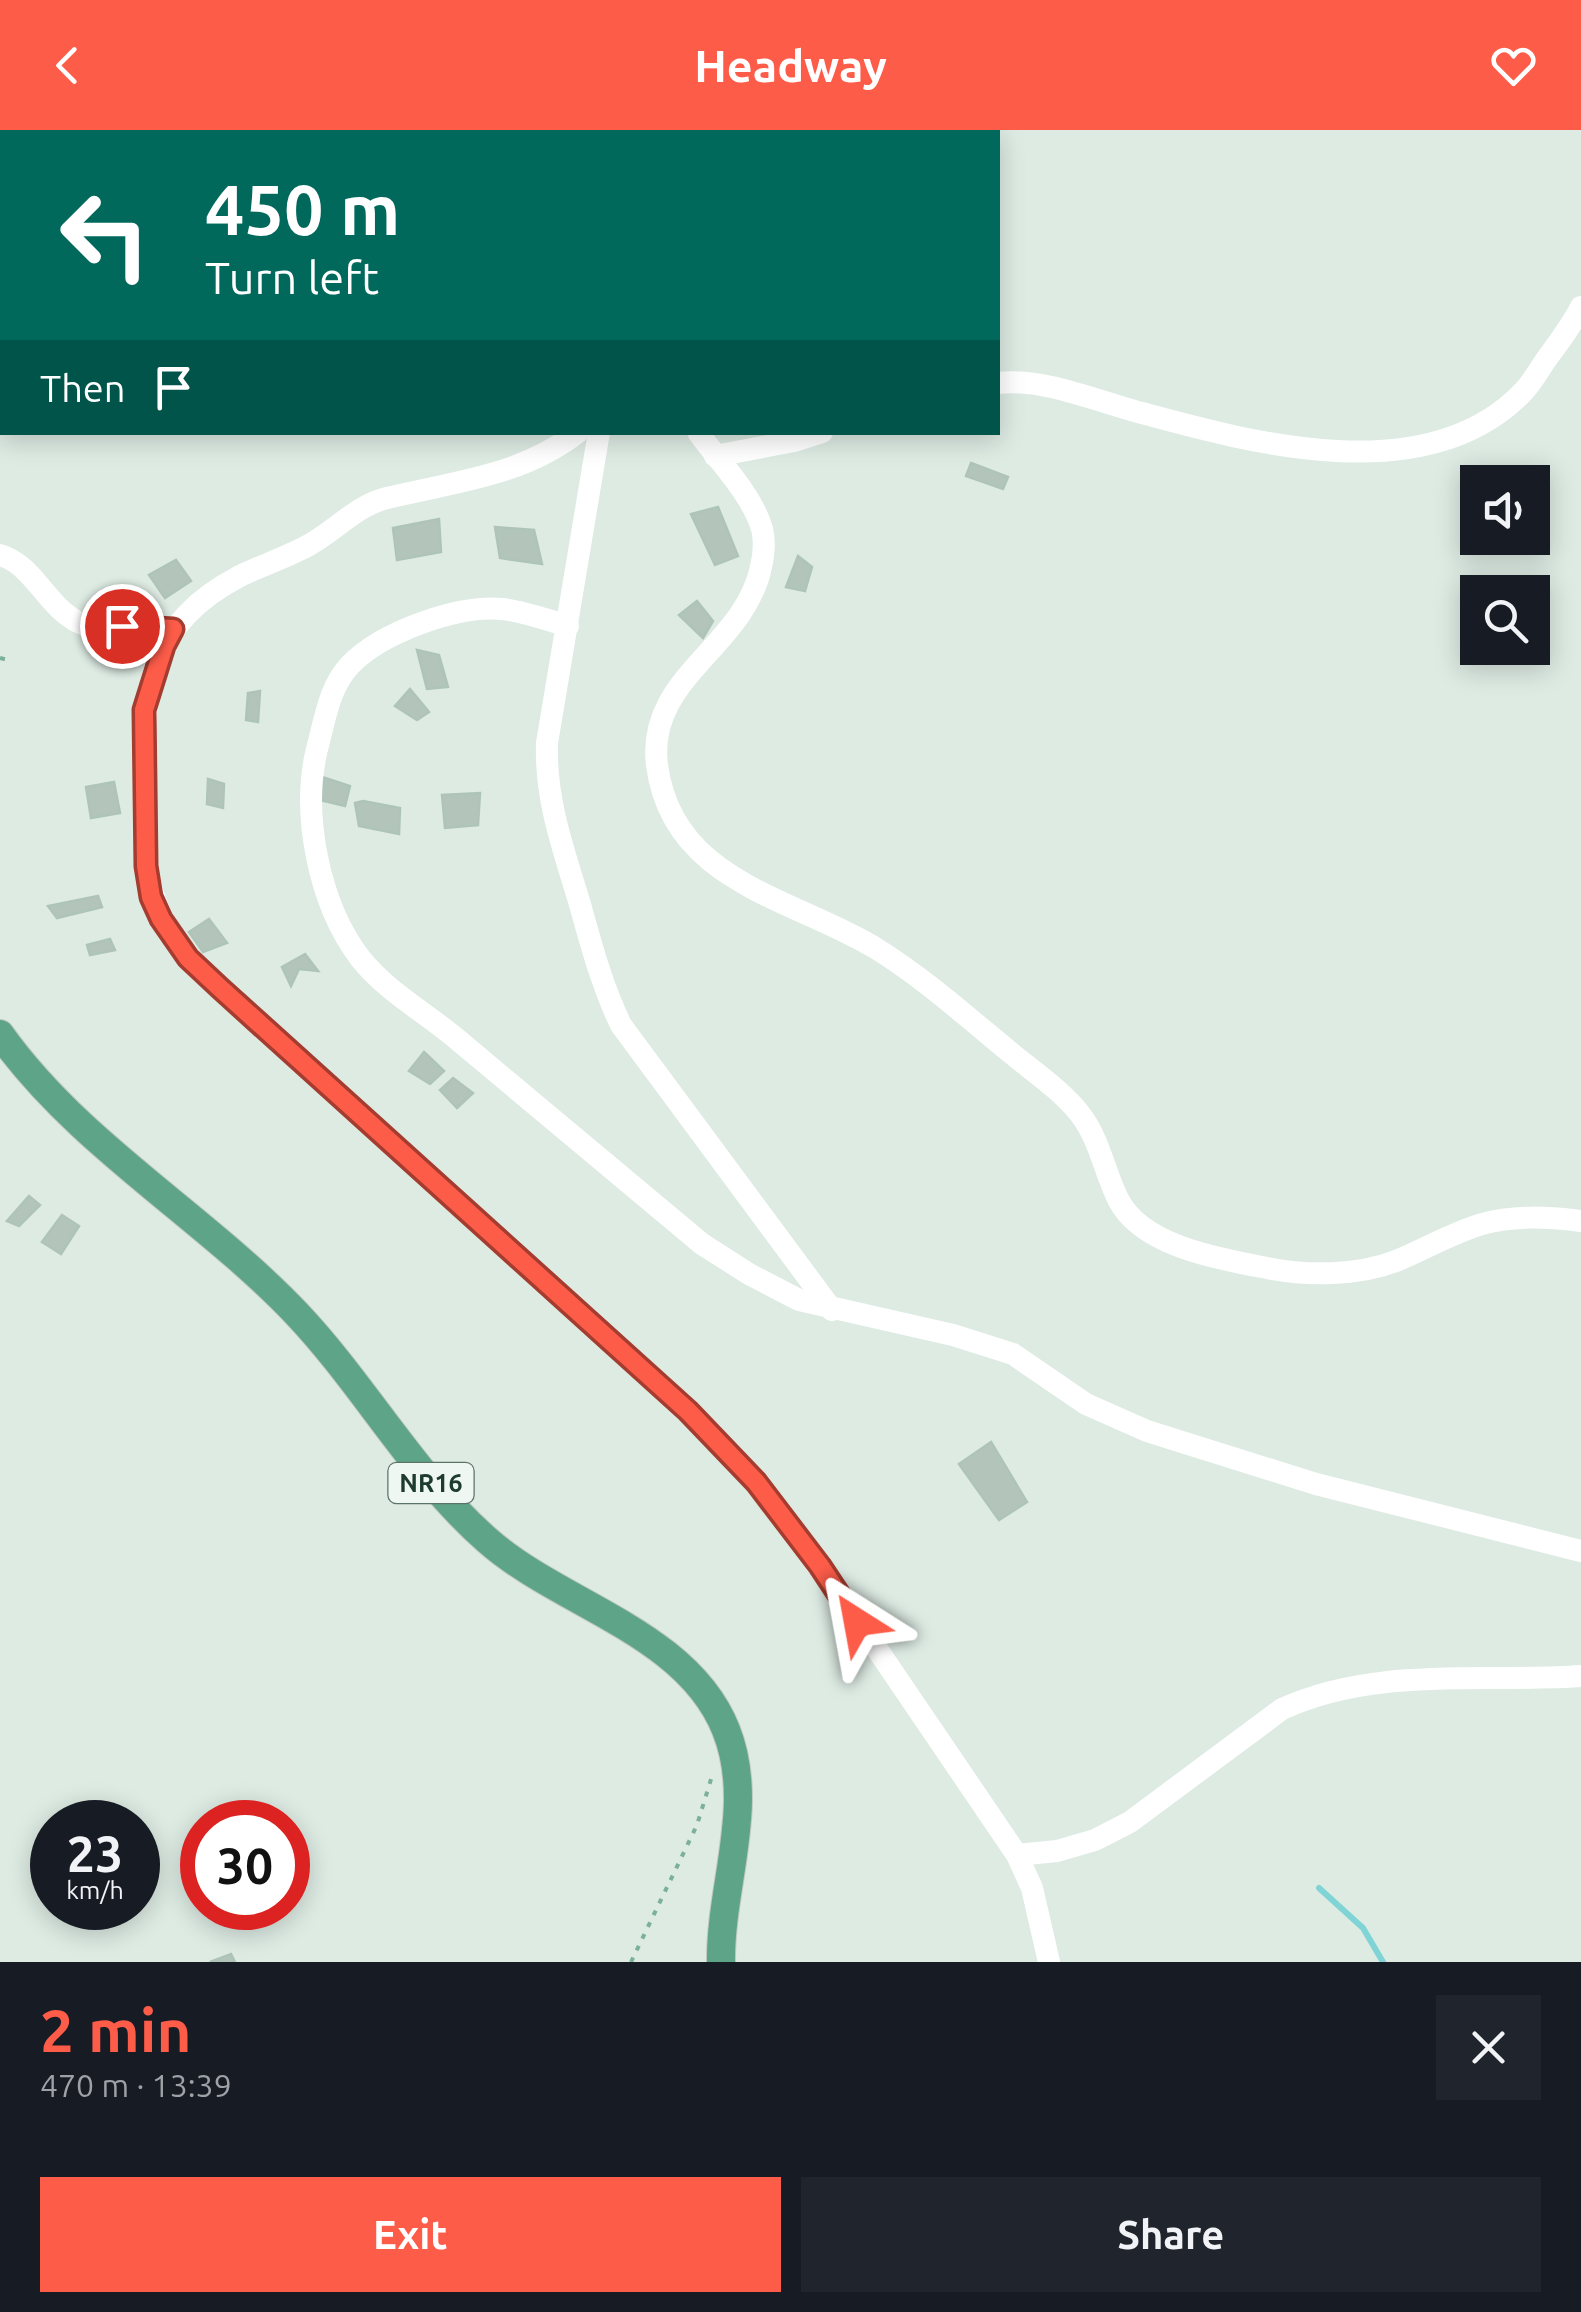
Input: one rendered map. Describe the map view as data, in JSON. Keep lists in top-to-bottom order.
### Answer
{
  "streets": {
    "main road": ["NR16"]
  },
  "page": {
    "header": "Headway",
    "turn": ["450 m", "Turn left"],
    "then": "Then",
    "speed": "23 km/h",
    "limit": "30",
    "heading": ["2 min", "470 m · 13:39"],
    "buttons": ["Exit", "Share"]
  }
}
